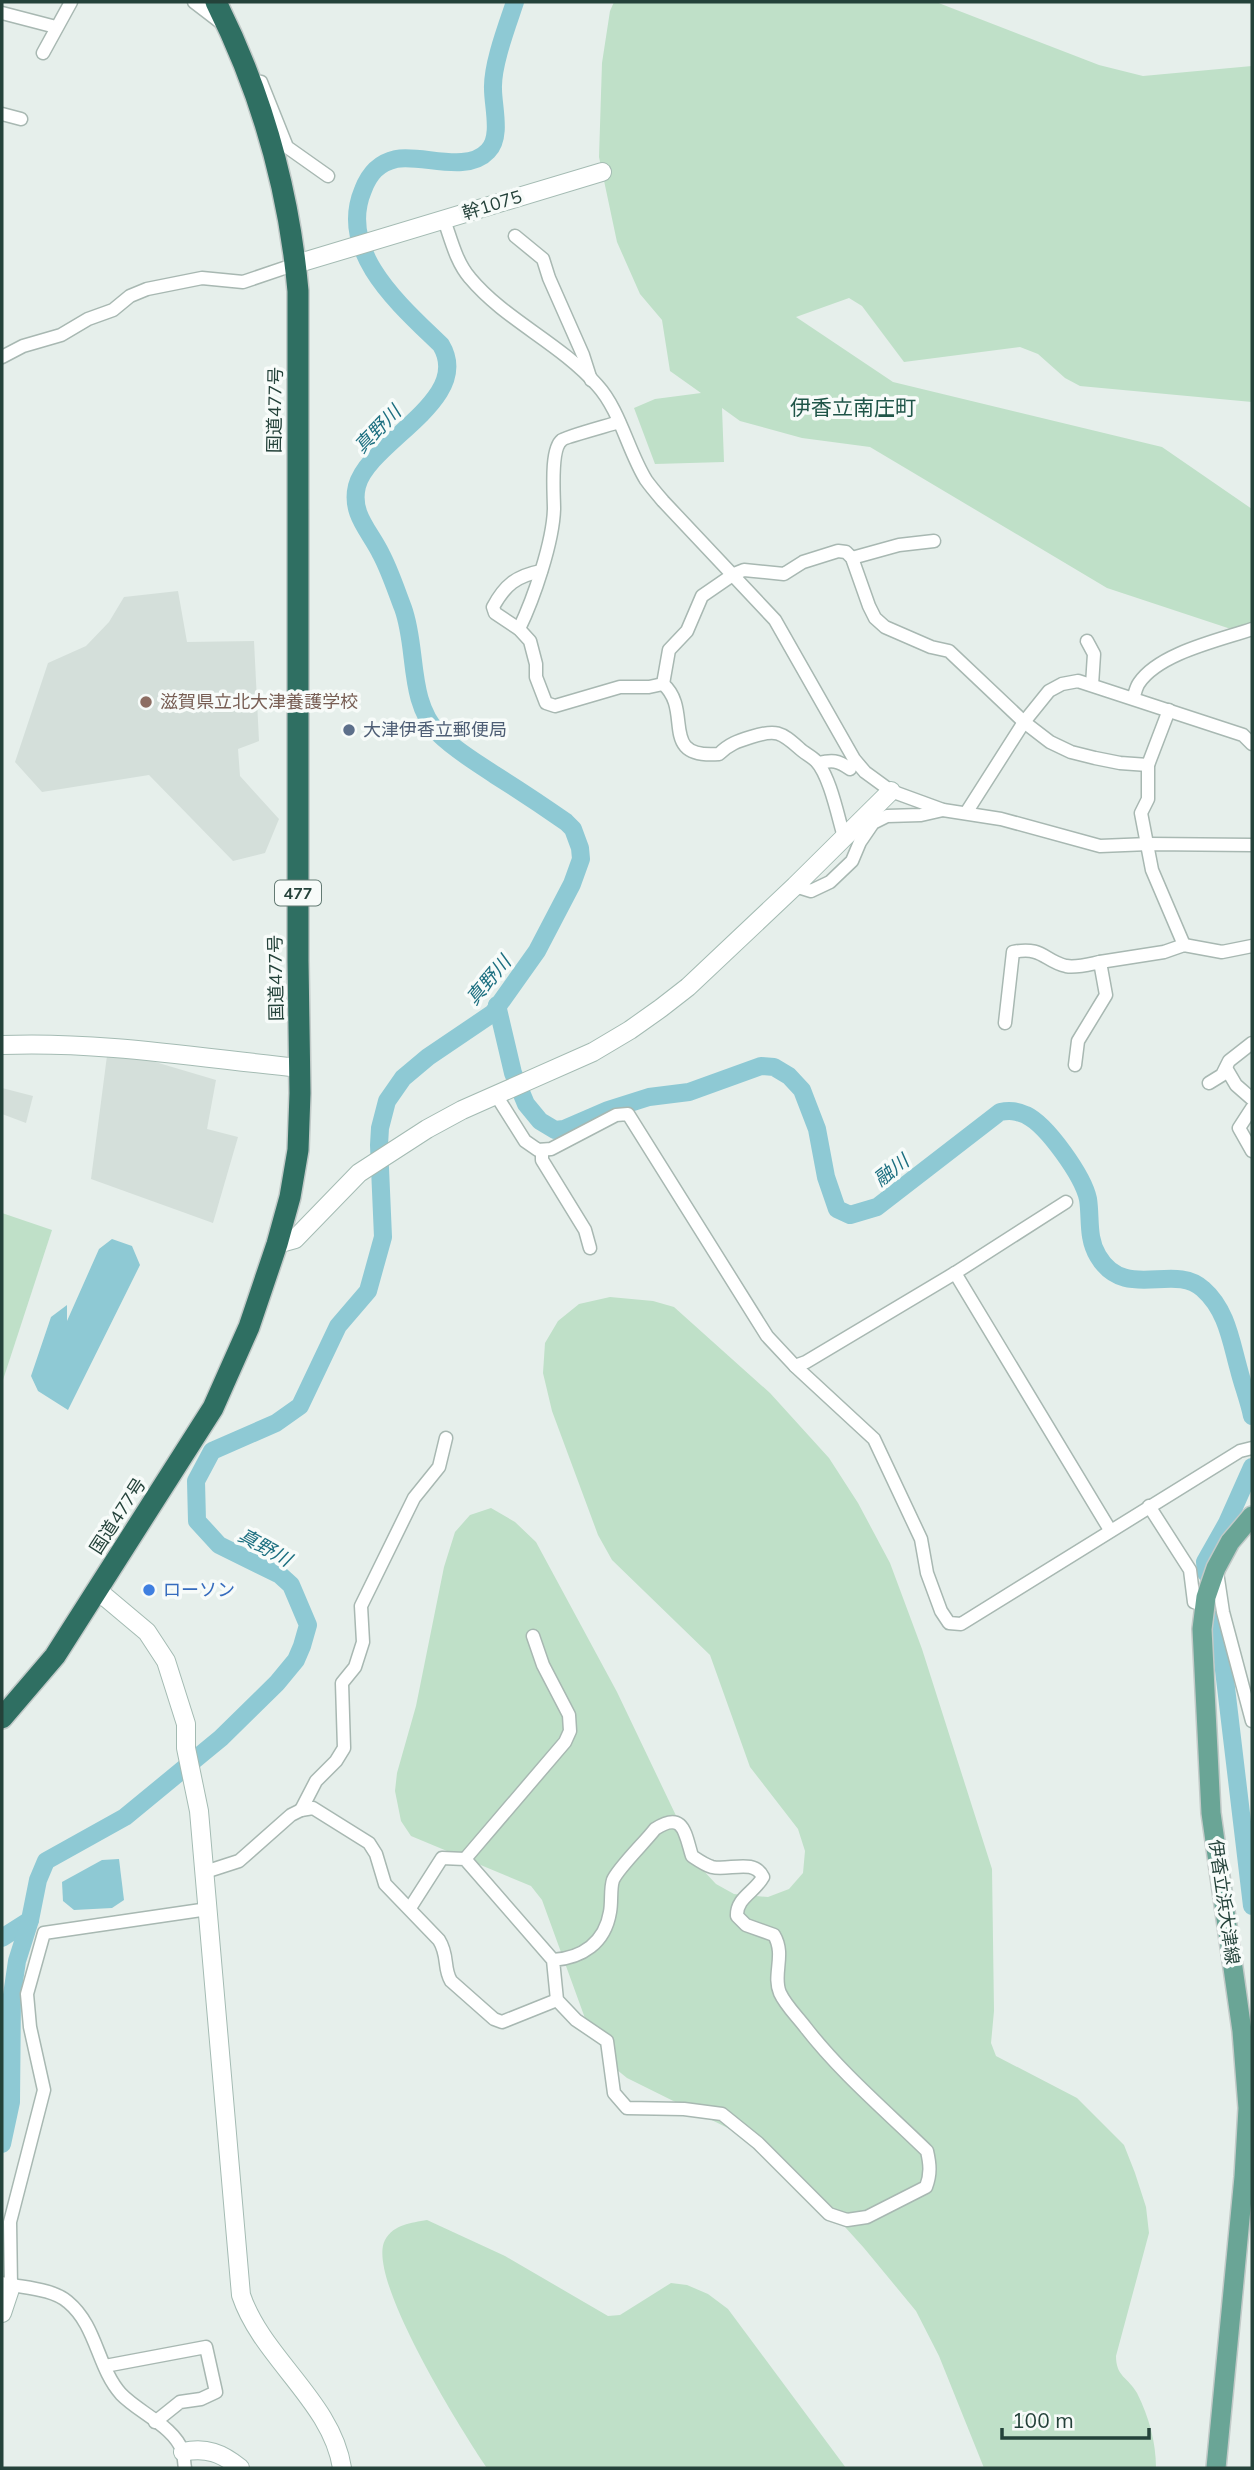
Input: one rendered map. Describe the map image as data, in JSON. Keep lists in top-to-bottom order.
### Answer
{
  "streets": {
    "highway": ["国道477号", "477"],
    "main road": ["伊香立浜大津線"],
    "street": ["幹1075"]
  },
  "crossings": [
    ["幹1075", "国道477号"]
  ],
  "districts": ["伊香立南庄町"],
  "water": ["真野川", "融川"],
  "places": ["滋賀県立北大津養護学校", "大津伊香立郵便局", "ローソン"],
  "scale_bar": "100 m"
}
